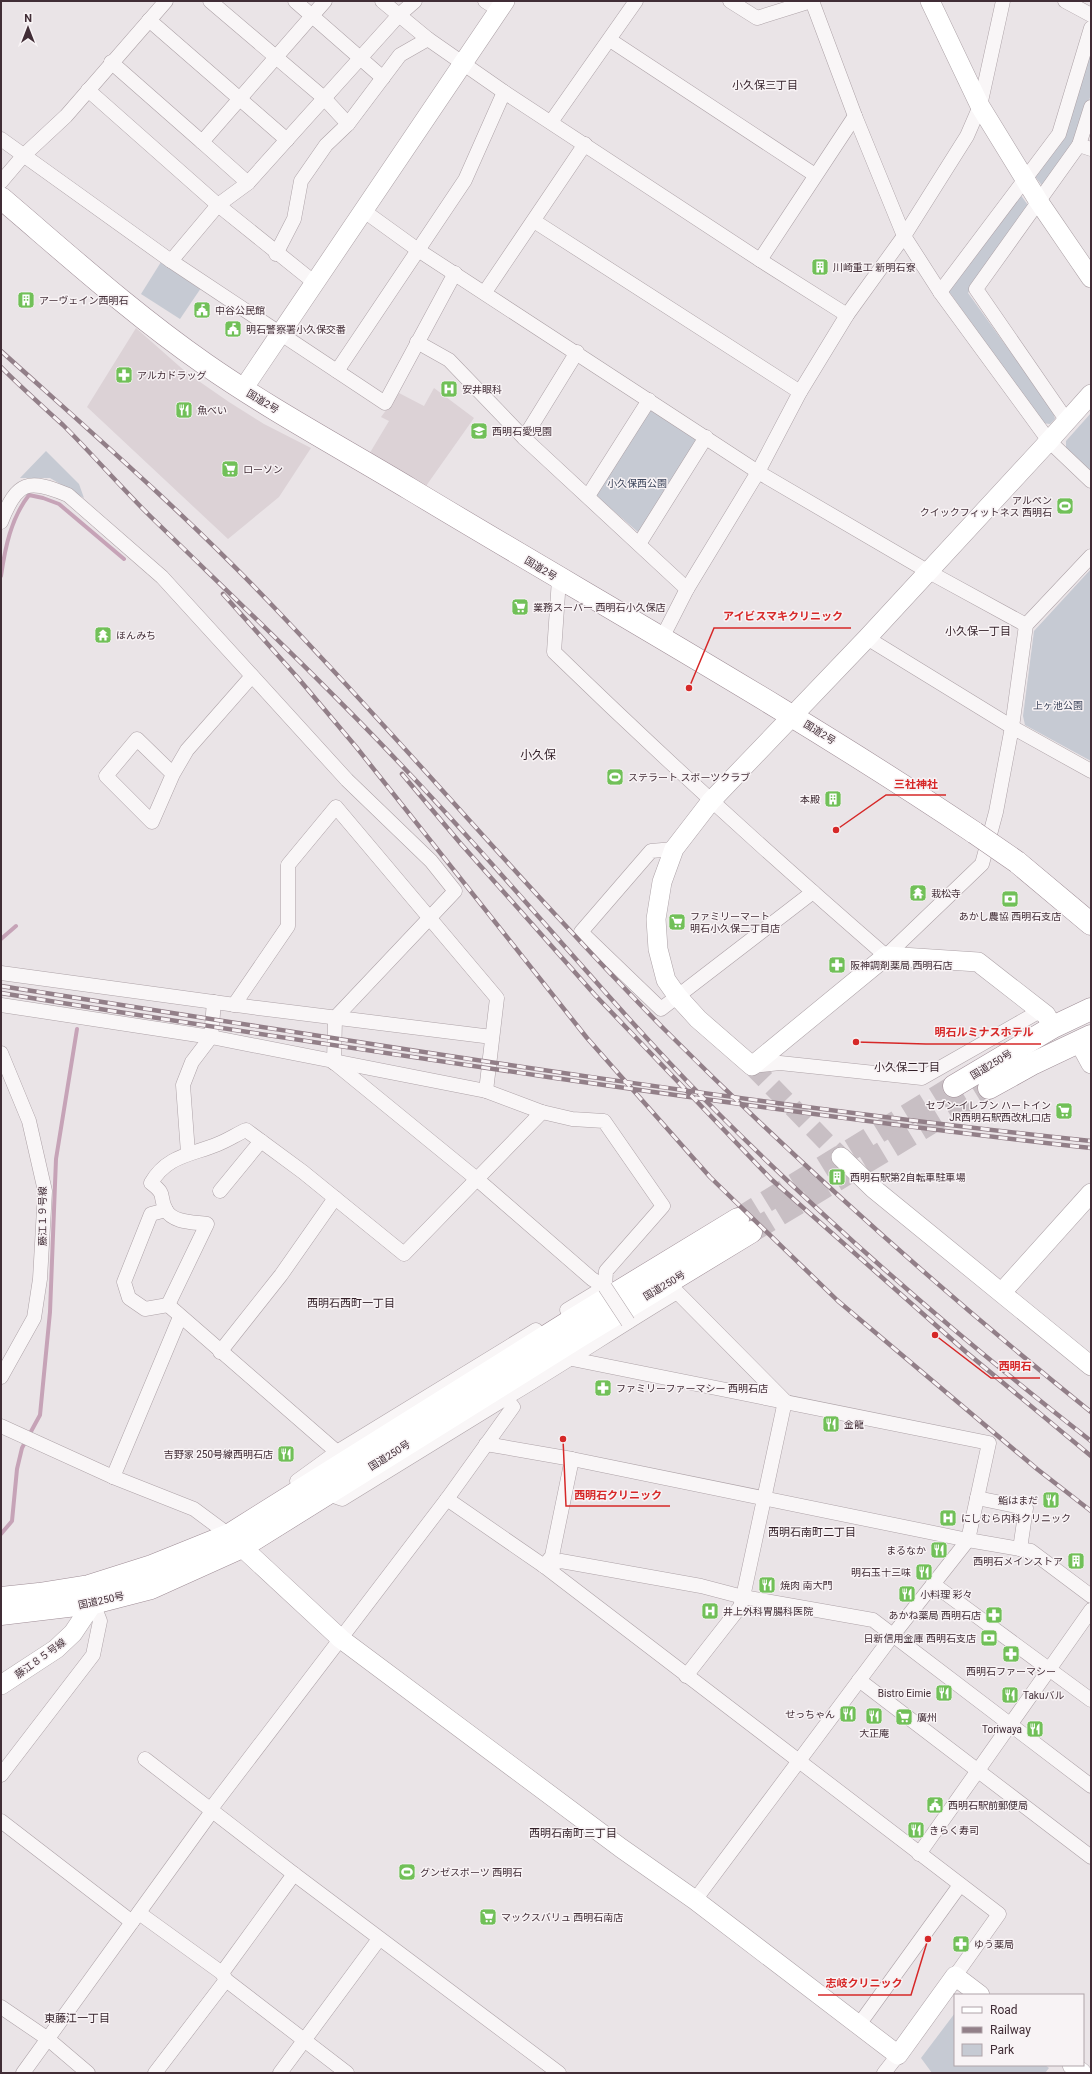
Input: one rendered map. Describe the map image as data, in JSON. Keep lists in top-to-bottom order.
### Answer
{
  "streets": {
    "highway": ["国道2号", "国道250号"],
    "street": ["藤江１９号線", "藤江８５号線"]
  },
  "crossings": [
    ["国道250号", "藤江８５号線"]
  ],
  "districts": [
    "小久保三丁目",
    "小久保一丁目",
    "小久保",
    "小久保二丁目",
    "西明石西町一丁目",
    "西明石南町二丁目",
    "西明石南町三丁目",
    "東藤江一丁目"
  ],
  "parks": ["小久保西公園", "上ヶ池公園"],
  "places": {
    "building": [
      "川崎重工 新明石寮",
      "アーヴェイン西明石",
      "本殿",
      "西明石駅第2自転車駐車場",
      "西明石メインストア"
    ],
    "public building": ["中谷公民館", "明石警察署小久保交番", "西明石駅前郵便局"],
    "pharmacy": [
      "アルカドラッグ",
      "阪神調剤薬局 西明石店",
      "ファミリーファーマシー 西明石店",
      "あかね薬局 西明石店",
      "西明石ファーマシー",
      "ゆう薬局"
    ],
    "hospital": ["安井眼科", "にしむら内科クリニック", "井上外科胃腸科医院"],
    "restaurant": [
      "魚べい",
      "金龍",
      "吉野家 250号線西明石店",
      "鮨はまだ",
      "まるなか",
      "明石玉十三味",
      "焼肉 南大門",
      "小料理 彩々",
      "Bistro Eimie",
      "Takuバル",
      "せっちゃん",
      "大正庵",
      "Toriwaya",
      "きらく寿司"
    ],
    "school or university": ["西明石愛児園"],
    "supermarket": [
      "ローソン",
      "業務スーパー 西明石小久保店",
      "ファミリーマート 明石小久保二丁目店",
      "セブン-イレブン ハートイン JR西明石駅西改札口店",
      "廣州",
      "マックスバリュ 西明石南店"
    ],
    "sports": ["アルペン クイックフィットネス 西明石", "ステラート スポーツクラブ", "グンゼスポーツ 西明石"],
    "temple": ["ほんみち", "栽松寺"],
    "other": [
      "アイビスマキクリニック",
      "三社神社",
      "明石ルミナスホテル",
      "西明石",
      "西明石クリニック",
      "志岐クリニック"
    ],
    "bank": ["あかし農協 西明石支店", "日新信用金庫 西明石支店"]
  },
  "legend": ["Road", "Railway", "Park"],
  "north": "top"
}
